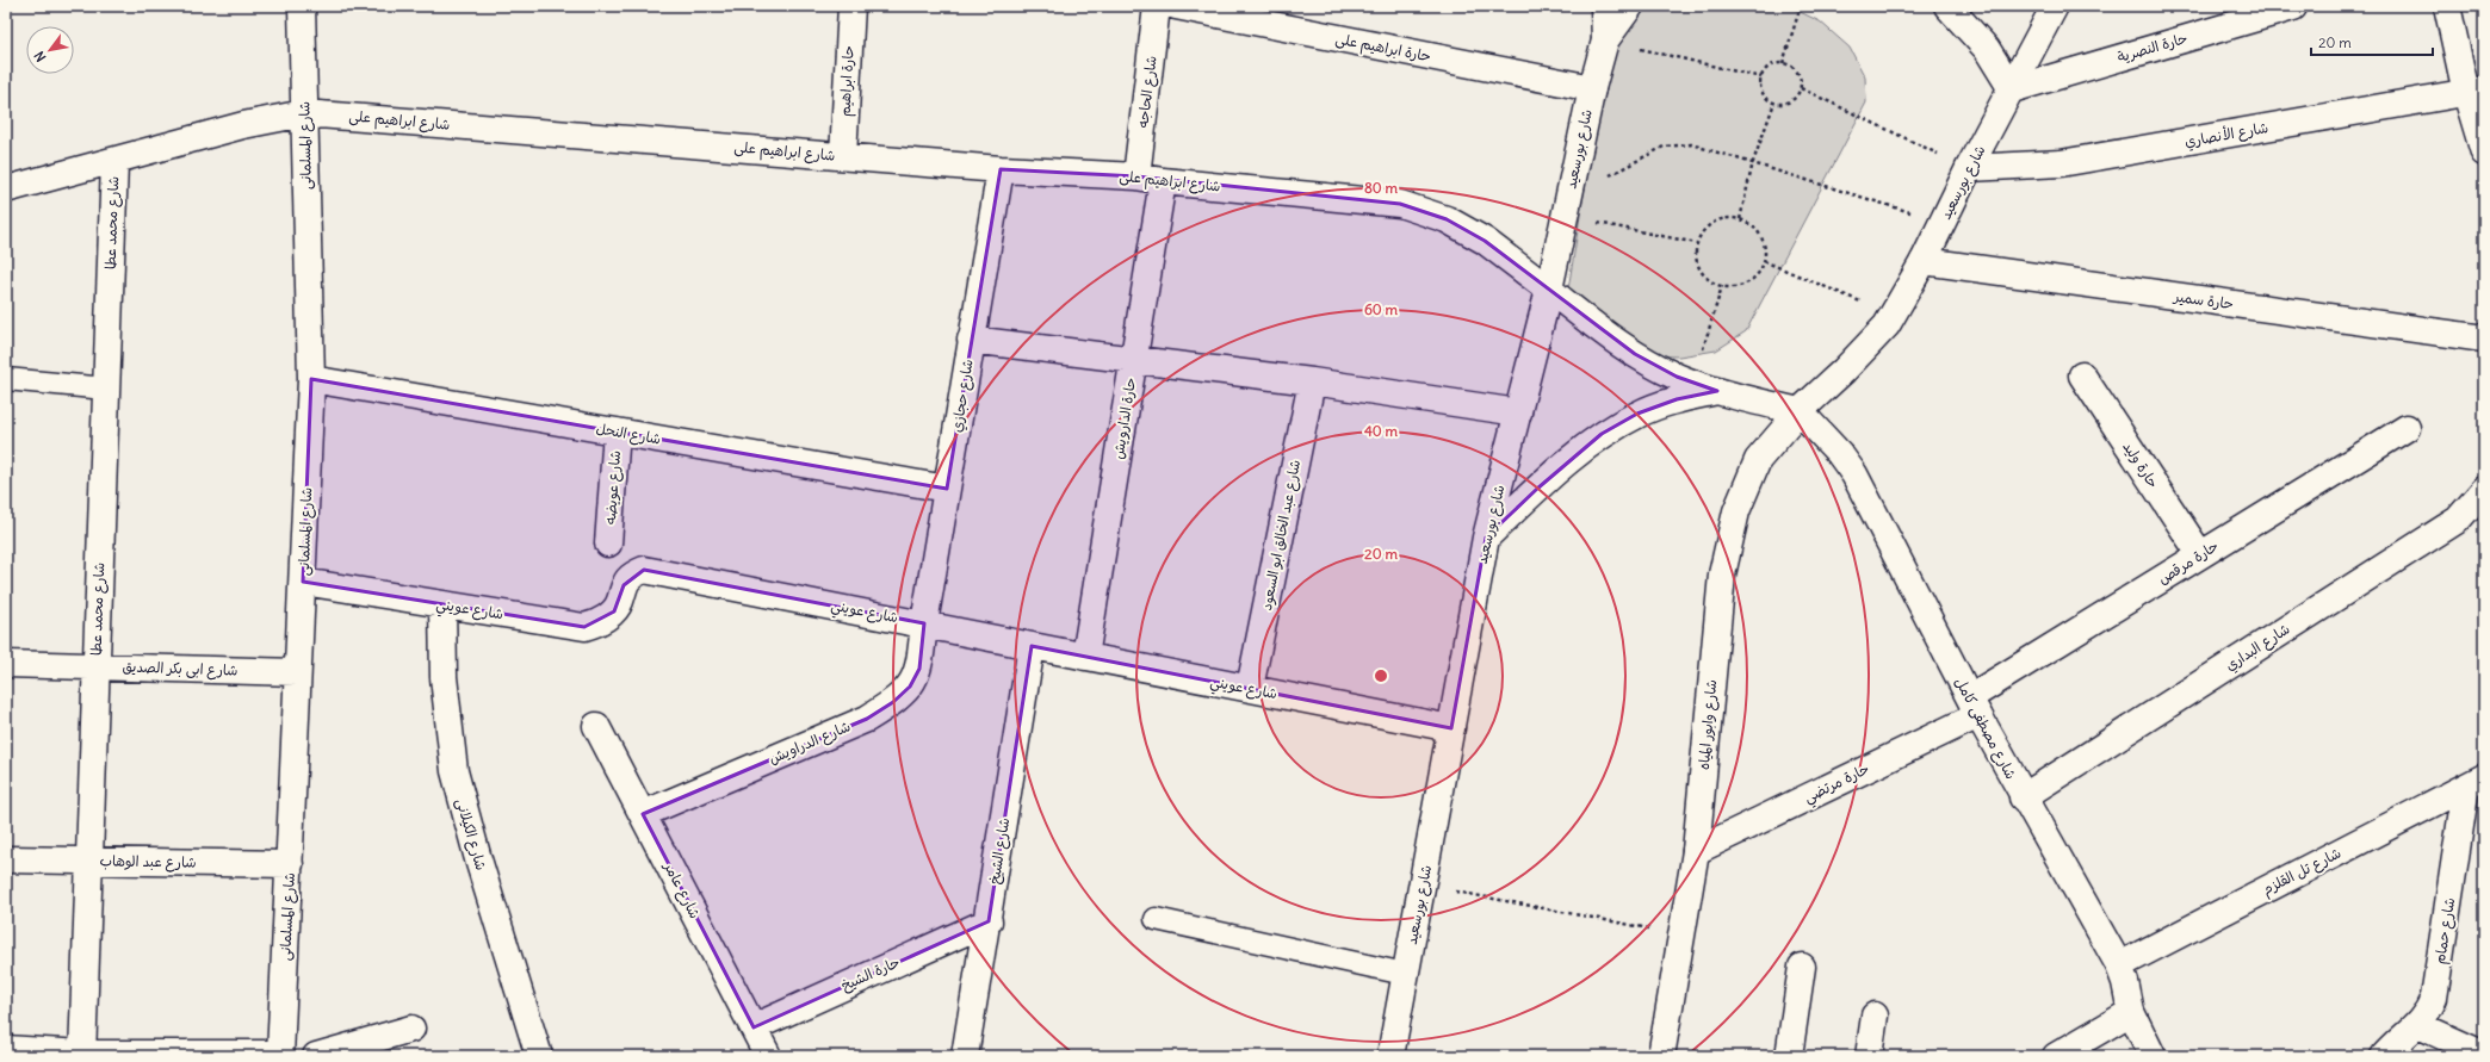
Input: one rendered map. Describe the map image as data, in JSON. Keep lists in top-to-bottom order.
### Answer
{
  "streets": {
    "street": [
      "حارة ابراهيم على",
      "حارة النصرية",
      "حارة ابراهيم",
      "شارع الحاجه",
      "شارع ابراهيم على",
      "شارع الأنصاري",
      "شارع المسلمانى",
      "شارع بورسعيد",
      "شارع محمد عطا",
      "حارة سمير",
      "شارع حجازي",
      "حارة الدارويش",
      "شارع النحل",
      "حارة وليد",
      "شارع عويضه",
      "شارع عبد الخالق ابو السعود",
      "حارة مرقص",
      "شارع عويني",
      "شارع البداري",
      "شارع ابى بكر الصديق",
      "شارع وابور المياه",
      "شارع مصطفى كامل",
      "شارع الدراويش",
      "حارة مرتضي",
      "شارع الكيلانى",
      "شارع الشيخ",
      "شارع عبد الوهاب",
      "شارع تل القلزم",
      "شارع عامر",
      "شارع حمام",
      "حارة الشيخ"
    ]
  },
  "crossings": [
    ["حارة ابراهيم على", "شارع بورسعيد"],
    ["حارة النصرية", "شارع بورسعيد"],
    ["حارة ابراهيم", "شارع ابراهيم على"],
    ["شارع الحاجه", "شارع ابراهيم على"],
    ["شارع ابراهيم على", "شارع المسلمانى"],
    ["شارع ابراهيم على", "شارع بورسعيد"],
    ["شارع ابراهيم على", "شارع محمد عطا"],
    ["شارع ابراهيم على", "شارع حجازي"],
    ["شارع ابراهيم على", "حارة الدارويش"],
    ["شارع ابراهيم على", "شارع وابور المياه"],
    ["شارع ابراهيم على", "شارع مصطفى كامل"],
    ["شارع الأنصاري", "شارع بورسعيد"],
    ["شارع المسلمانى", "شارع النحل"],
    ["شارع المسلمانى", "شارع عويني"],
    ["شارع المسلمانى", "شارع ابى بكر الصديق"],
    ["شارع المسلمانى", "شارع عبد الوهاب"],
    ["شارع بورسعيد", "حارة سمير"],
    ["شارع بورسعيد", "شارع عويني"],
    ["شارع بورسعيد", "شارع وابور المياه"],
    ["شارع بورسعيد", "شارع مصطفى كامل"],
    ["شارع محمد عطا", "شارع ابى بكر الصديق"],
    ["شارع محمد عطا", "شارع عبد الوهاب"],
    ["شارع حجازي", "شارع النحل"],
    ["شارع حجازي", "شارع عويني"],
    ["شارع حجازي", "شارع الدراويش"],
    ["حارة الدارويش", "شارع عويني"],
    ["شارع النحل", "شارع عويضه"],
    ["حارة وليد", "حارة مرقص"],
    ["شارع عبد الخالق ابو السعود", "شارع عويني"],
    ["حارة مرقص", "شارع مصطفى كامل"],
    ["حارة مرقص", "حارة مرتضي"],
    ["شارع عويني", "شارع الدراويش"],
    ["شارع عويني", "شارع الكيلانى"],
    ["شارع عويني", "شارع الشيخ"],
    ["شارع البداري", "شارع مصطفى كامل"],
    ["شارع وابور المياه", "شارع مصطفى كامل"],
    ["شارع وابور المياه", "حارة مرتضي"],
    ["شارع مصطفى كامل", "حارة مرتضي"],
    ["شارع مصطفى كامل", "شارع تل القلزم"],
    ["شارع الدراويش", "شارع عامر"],
    ["شارع الشيخ", "حارة الشيخ"],
    ["شارع تل القلزم", "شارع حمام"],
    ["شارع عامر", "حارة الشيخ"]
  ],
  "scale_bar": "20 m",
  "north": "bottom left",
  "rings": [
    "80 m",
    "60 m",
    "40 m",
    "20 m"
  ]
}
